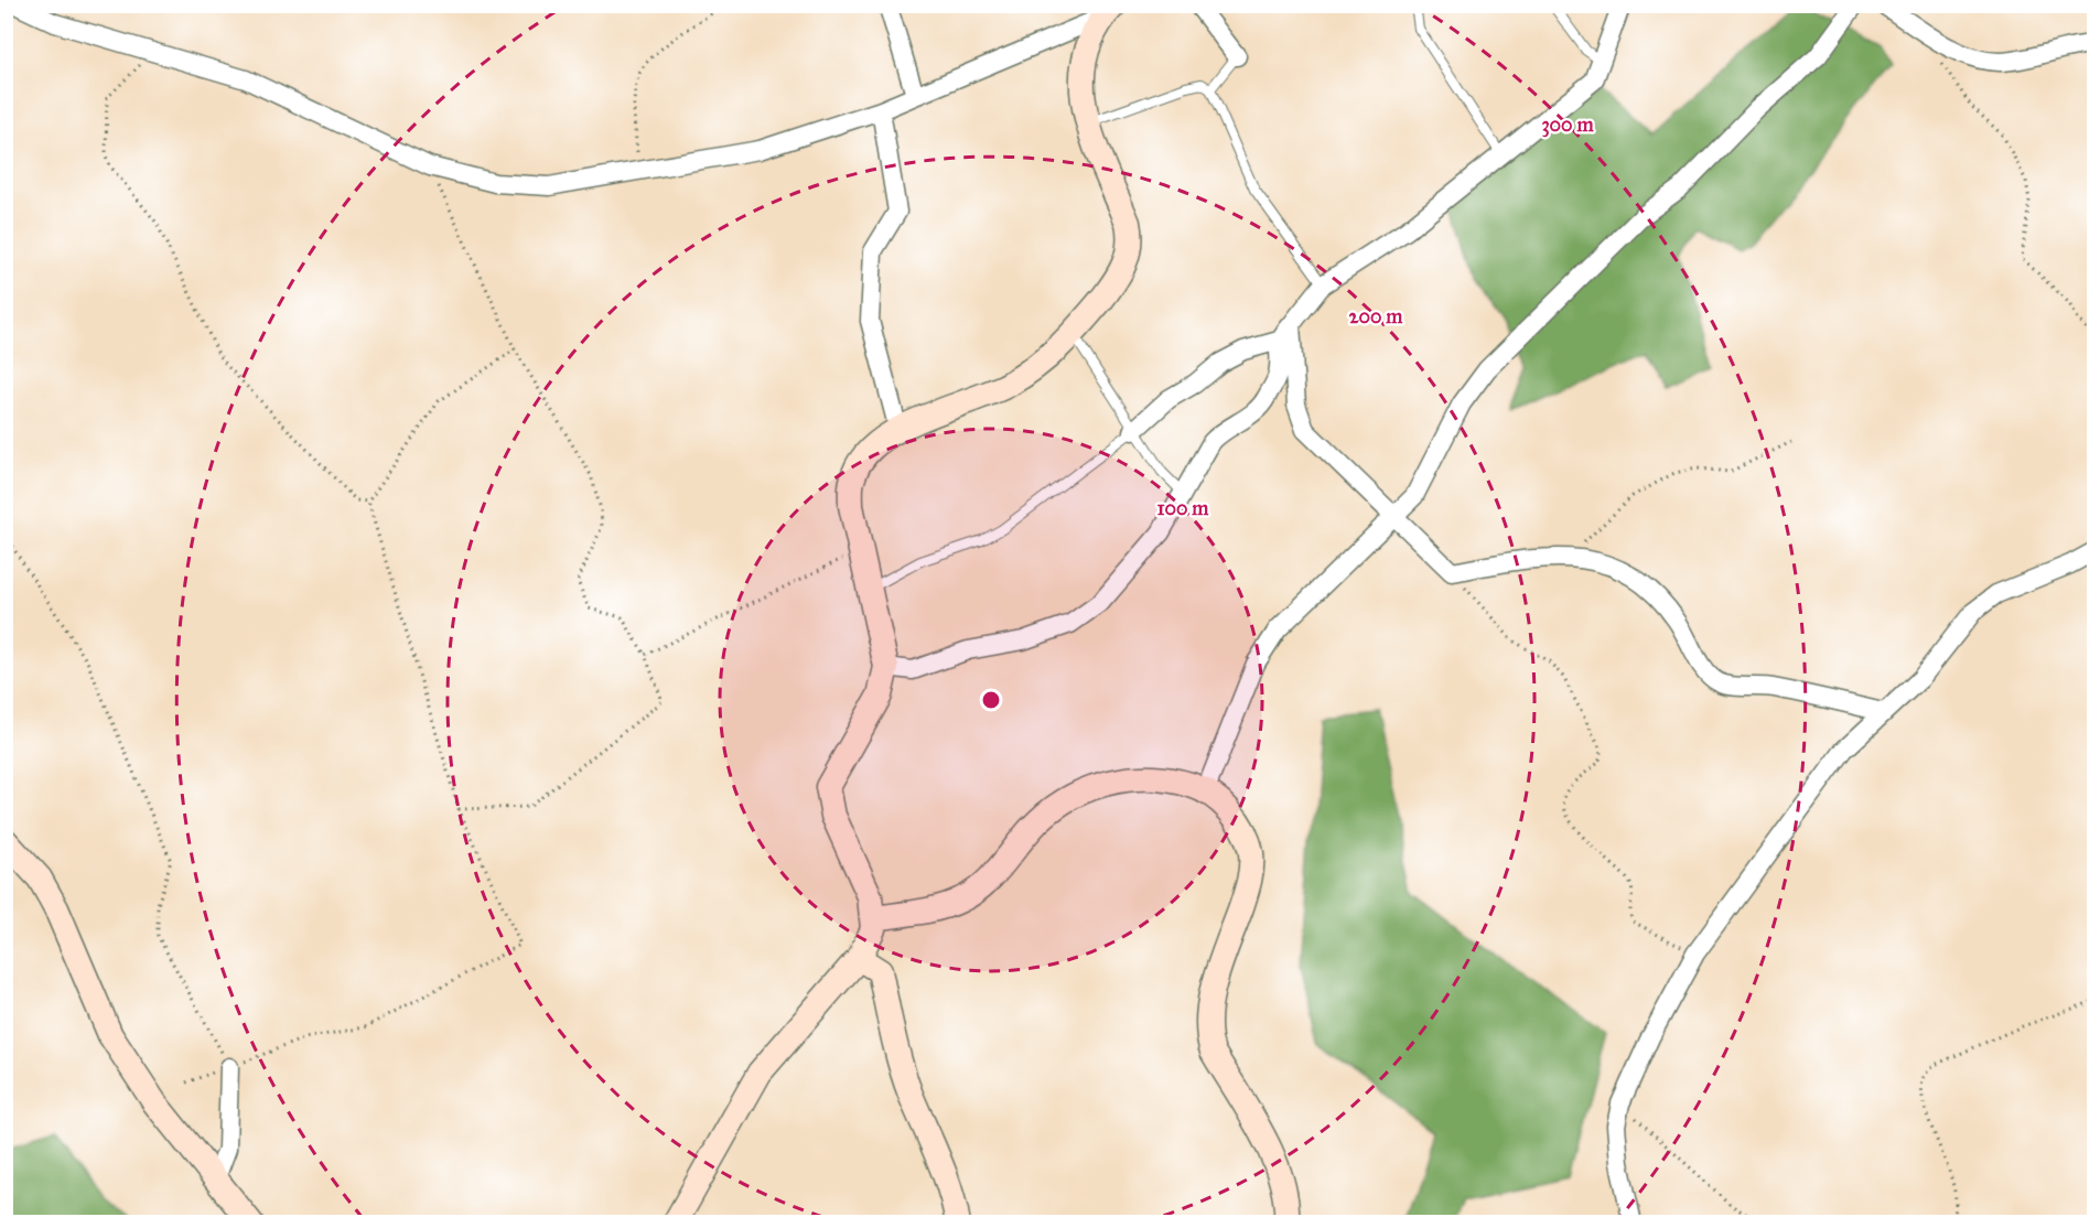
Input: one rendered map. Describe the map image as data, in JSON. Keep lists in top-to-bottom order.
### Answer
{
  "rings": ["300 m", "200 m", "100 m"]
}
